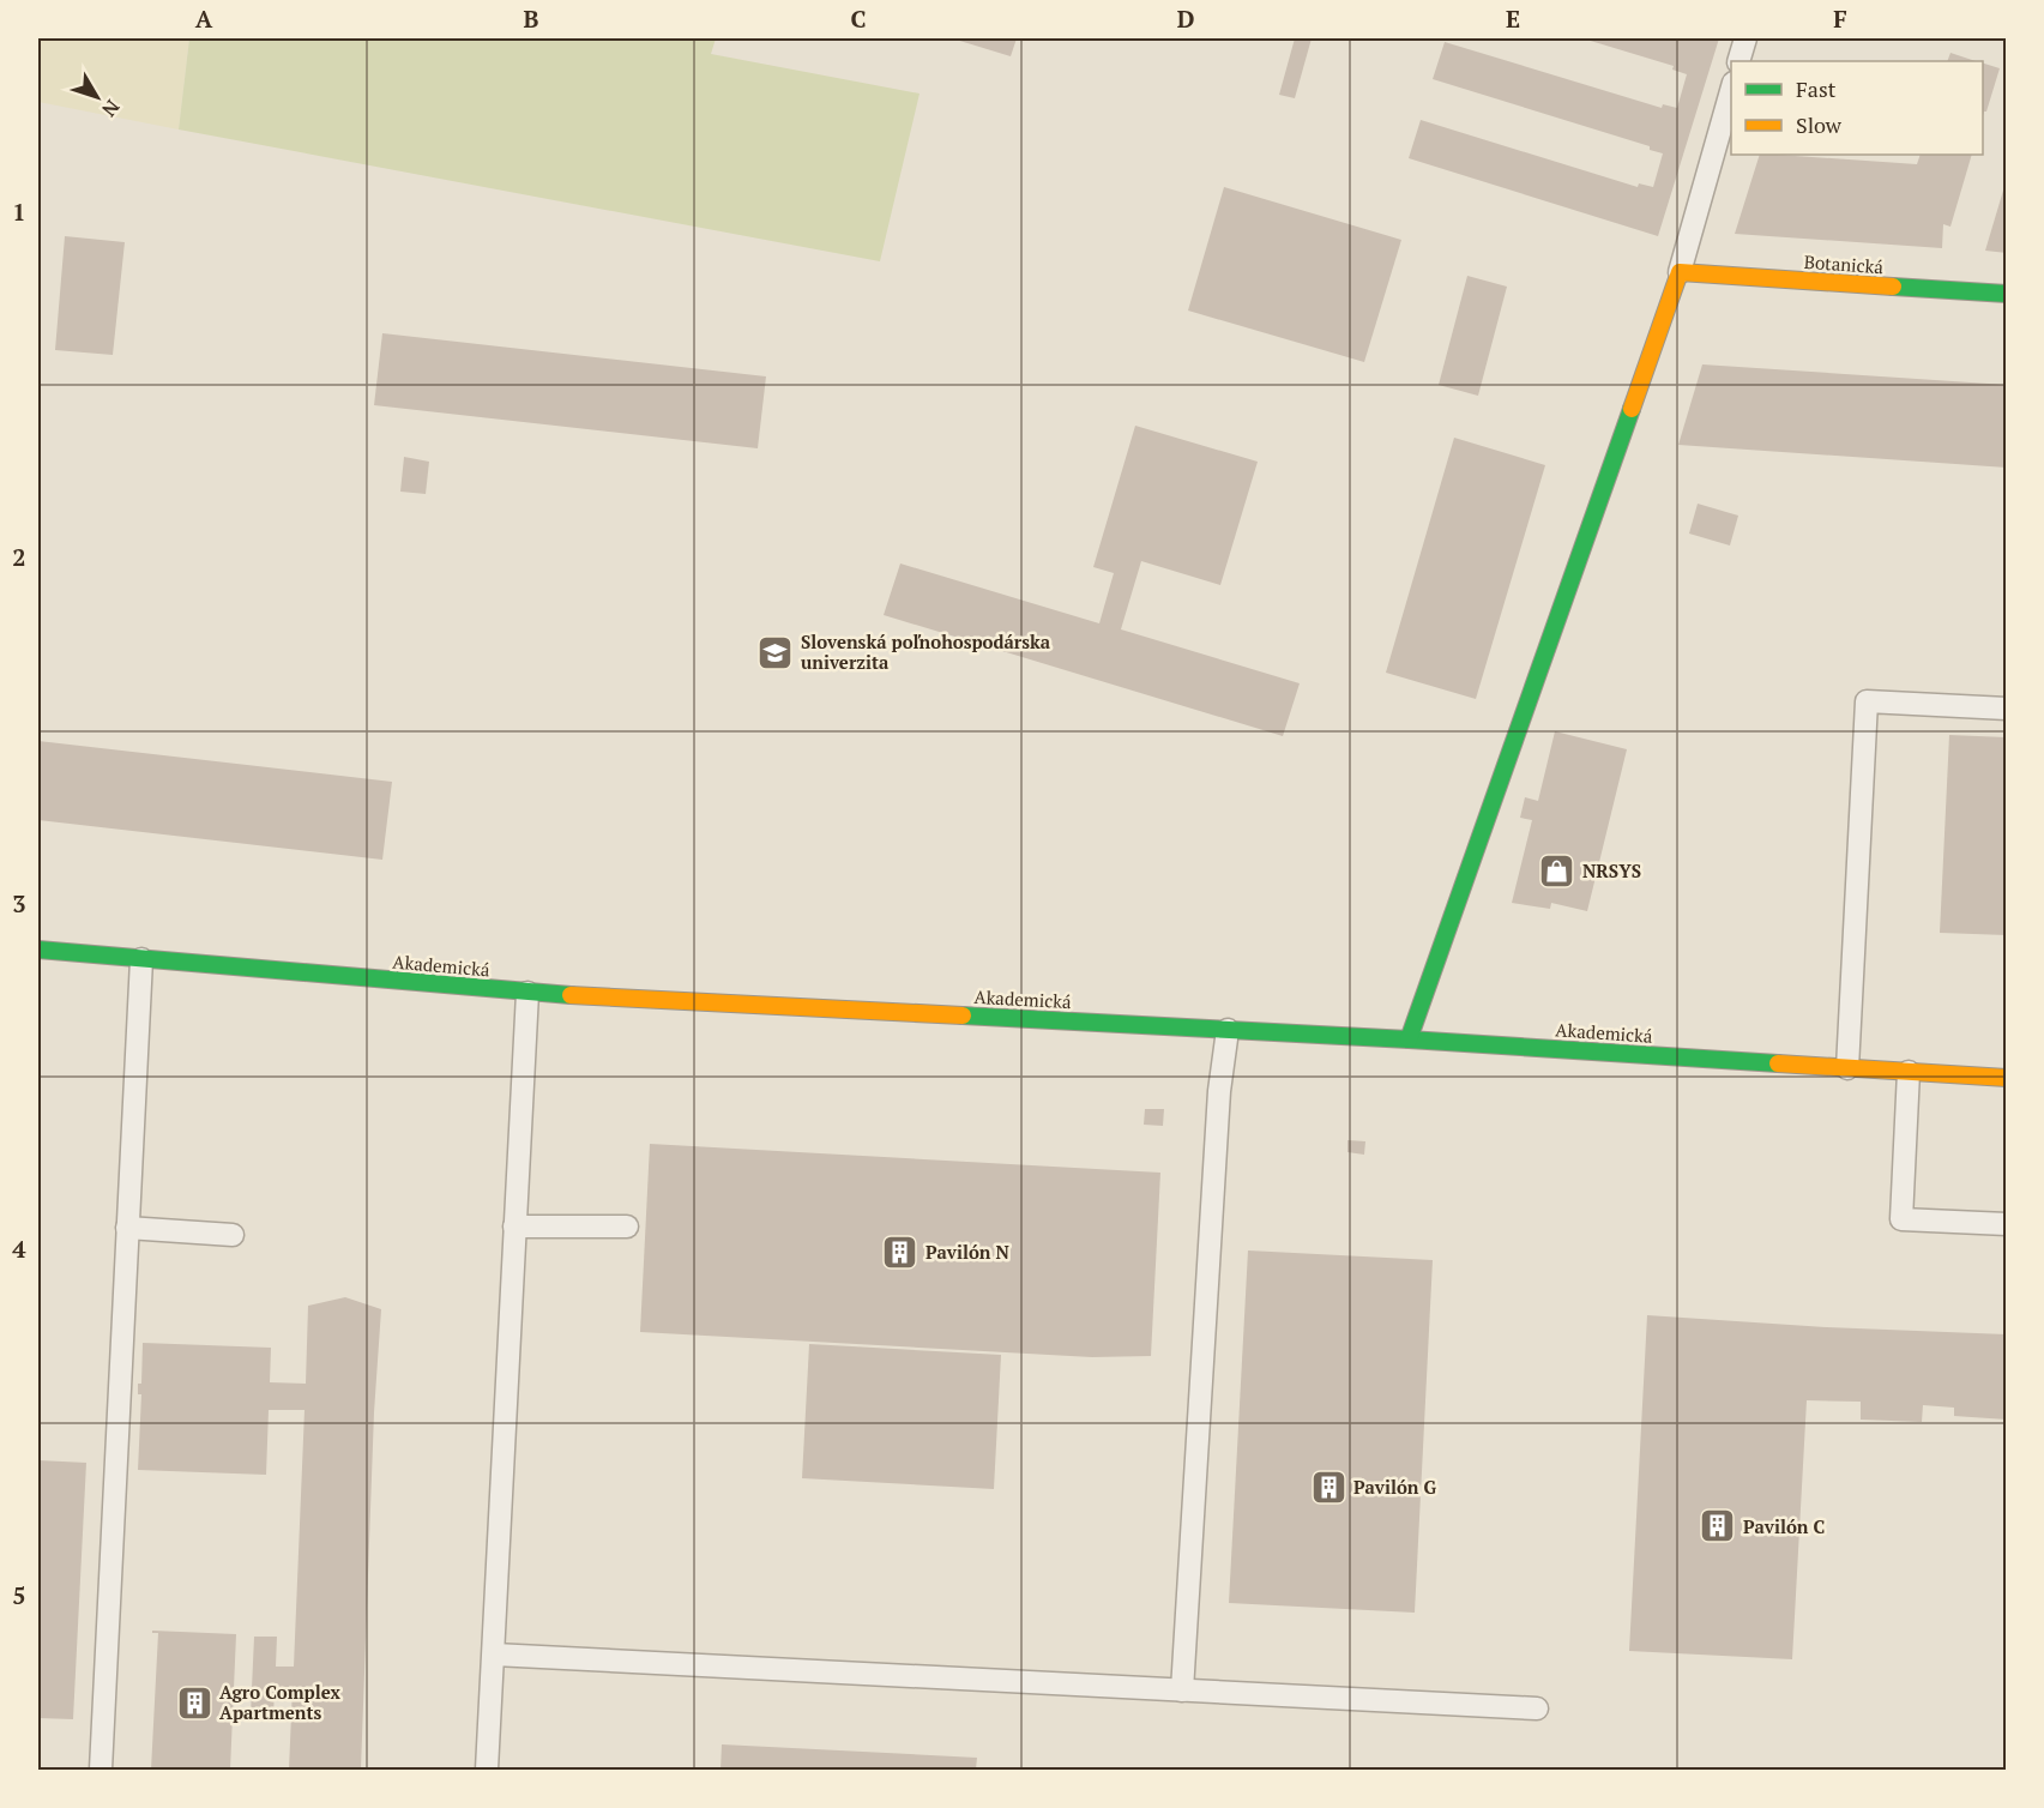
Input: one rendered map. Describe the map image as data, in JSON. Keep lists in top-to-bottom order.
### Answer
{
  "streets": {
    "street": ["Botanická", "Akademická"]
  },
  "places": {
    "school or university": ["Slovenská poľnohospodárska univerzita"],
    "shop": ["NRSYS"],
    "building": [
      "Pavilón N",
      "Pavilón G",
      "Pavilón C",
      "Agro Complex Apartments"
    ]
  },
  "legend": ["Fast", "Slow"],
  "north": "bottom right",
  "grid": {
    "columns": [
      "A",
      "B",
      "C",
      "D",
      "E",
      "F"
    ],
    "rows": [
      "1",
      "2",
      "3",
      "4",
      "5"
    ]
  }
}
